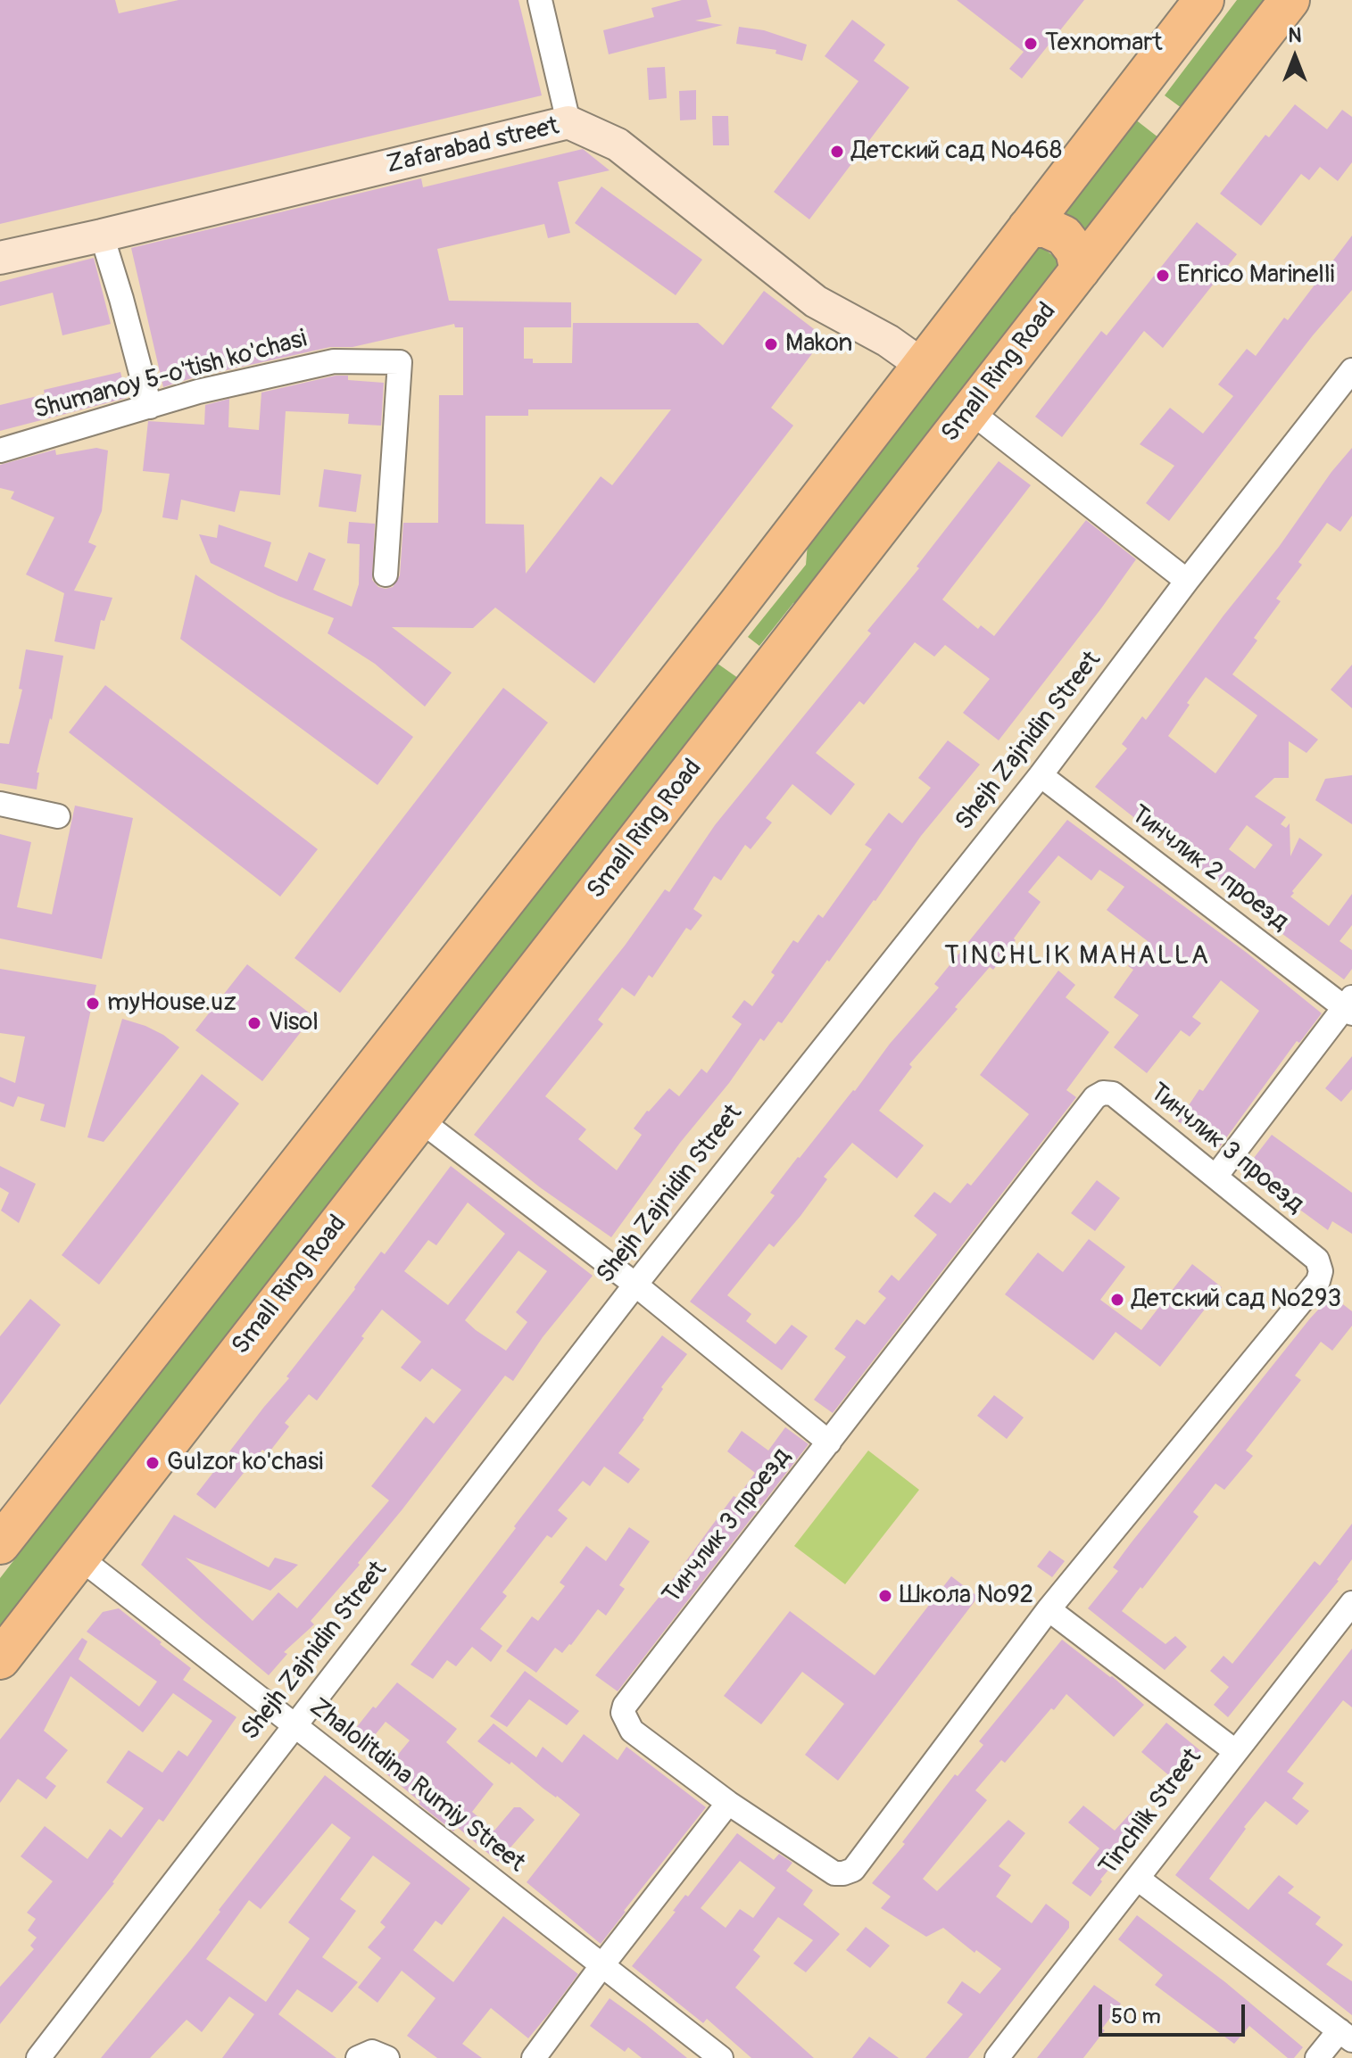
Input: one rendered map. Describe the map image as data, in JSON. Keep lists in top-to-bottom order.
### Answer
{
  "streets": {
    "highway": ["Small Ring Road"],
    "street": [
      "Zafarabad street",
      "Shumanoy 5-o'tish ko'chasi",
      "Shejh Zajnidin Street",
      "Тинчлик 2 проезд",
      "Тинчлик 3 проезд",
      "Zhalolitdina Rumiy Street",
      "Tinchlik Street"
    ]
  },
  "crossings": [
    ["Small Ring Road", "Zhalolitdina Rumiy Street"],
    ["Shejh Zajnidin Street", "Тинчлик 2 проезд"],
    ["Shejh Zajnidin Street", "Zhalolitdina Rumiy Street"],
    ["Тинчлик 2 проезд", "Тинчлик 3 проезд"]
  ],
  "districts": ["TINCHLIK MAHALLA"],
  "places": [
    "Texnomart",
    "Детский сад №468",
    "Enrico Marinelli",
    "Makon",
    "myHouse.uz",
    "Visol",
    "Детский сад №293",
    "Gulzor ko'chasi",
    "Школа №92"
  ],
  "scale_bar": "50 m",
  "north": "top"
}
